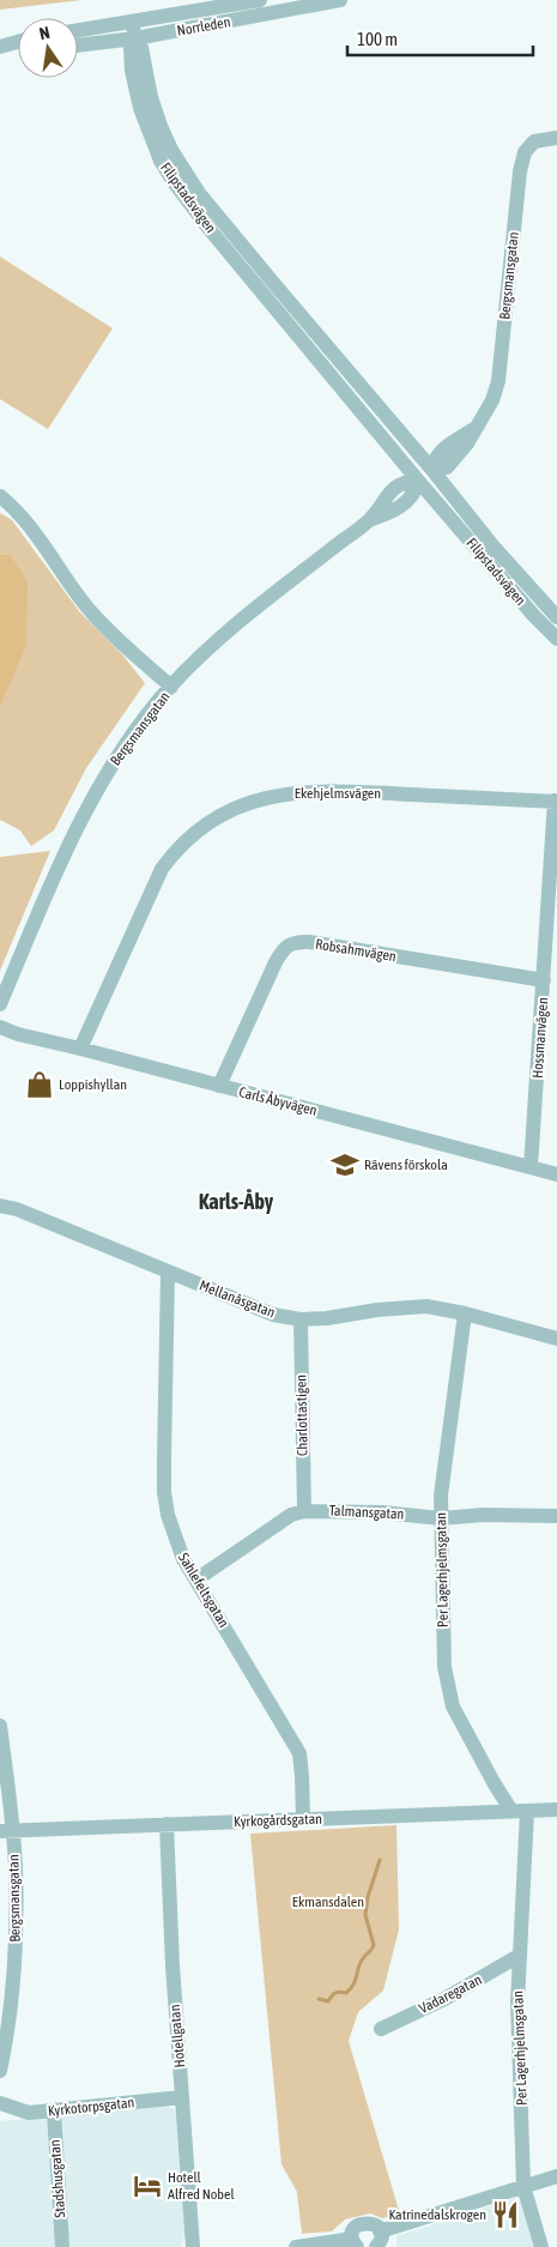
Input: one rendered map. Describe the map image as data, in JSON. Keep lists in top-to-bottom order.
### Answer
{
  "streets": {
    "street": [
      "Norrleden",
      "Filipstadsvägen",
      "Bergsmansgatan",
      "Ekehjelmsvägen",
      "Robsahmvägen",
      "Hossmanvägen",
      "Carls Åbyvägen",
      "Mellanåsgatan",
      "Charlottastigen",
      "Talmansgatan",
      "Per Lagerhjelmsgatan",
      "Sahlefeltsgatan",
      "Kyrkogårdsgatan",
      "Vadaregatan",
      "Hotellgatan",
      "Kyrkotorpsgatan",
      "Stadshusgatan"
    ]
  },
  "crossings": [
    ["Norrleden", "Filipstadsvägen"],
    ["Filipstadsvägen", "Bergsmansgatan"],
    ["Bergsmansgatan", "Kyrkogårdsgatan"],
    ["Ekehjelmsvägen", "Hossmanvägen"],
    ["Ekehjelmsvägen", "Carls Åbyvägen"],
    ["Robsahmvägen", "Hossmanvägen"],
    ["Robsahmvägen", "Carls Åbyvägen"],
    ["Hossmanvägen", "Carls Åbyvägen"],
    ["Mellanåsgatan", "Charlottastigen"],
    ["Mellanåsgatan", "Per Lagerhjelmsgatan"],
    ["Mellanåsgatan", "Sahlefeltsgatan"],
    ["Charlottastigen", "Talmansgatan"],
    ["Talmansgatan", "Per Lagerhjelmsgatan"],
    ["Talmansgatan", "Sahlefeltsgatan"],
    ["Per Lagerhjelmsgatan", "Kyrkogårdsgatan"],
    ["Per Lagerhjelmsgatan", "Vadaregatan"],
    ["Sahlefeltsgatan", "Kyrkogårdsgatan"],
    ["Kyrkogårdsgatan", "Hotellgatan"],
    ["Hotellgatan", "Kyrkotorpsgatan"],
    ["Kyrkotorpsgatan", "Stadshusgatan"]
  ],
  "districts": ["Karls-Åby"],
  "parks": ["Ekmansdalen"],
  "places": {
    "shop": ["Loppishyllan"],
    "school or university": ["Rävens förskola"],
    "hotel": ["Hotell Alfred Nobel"],
    "restaurant": ["Katrinedalskrogen"]
  },
  "scale_bar": "100 m",
  "north": "top"
}
